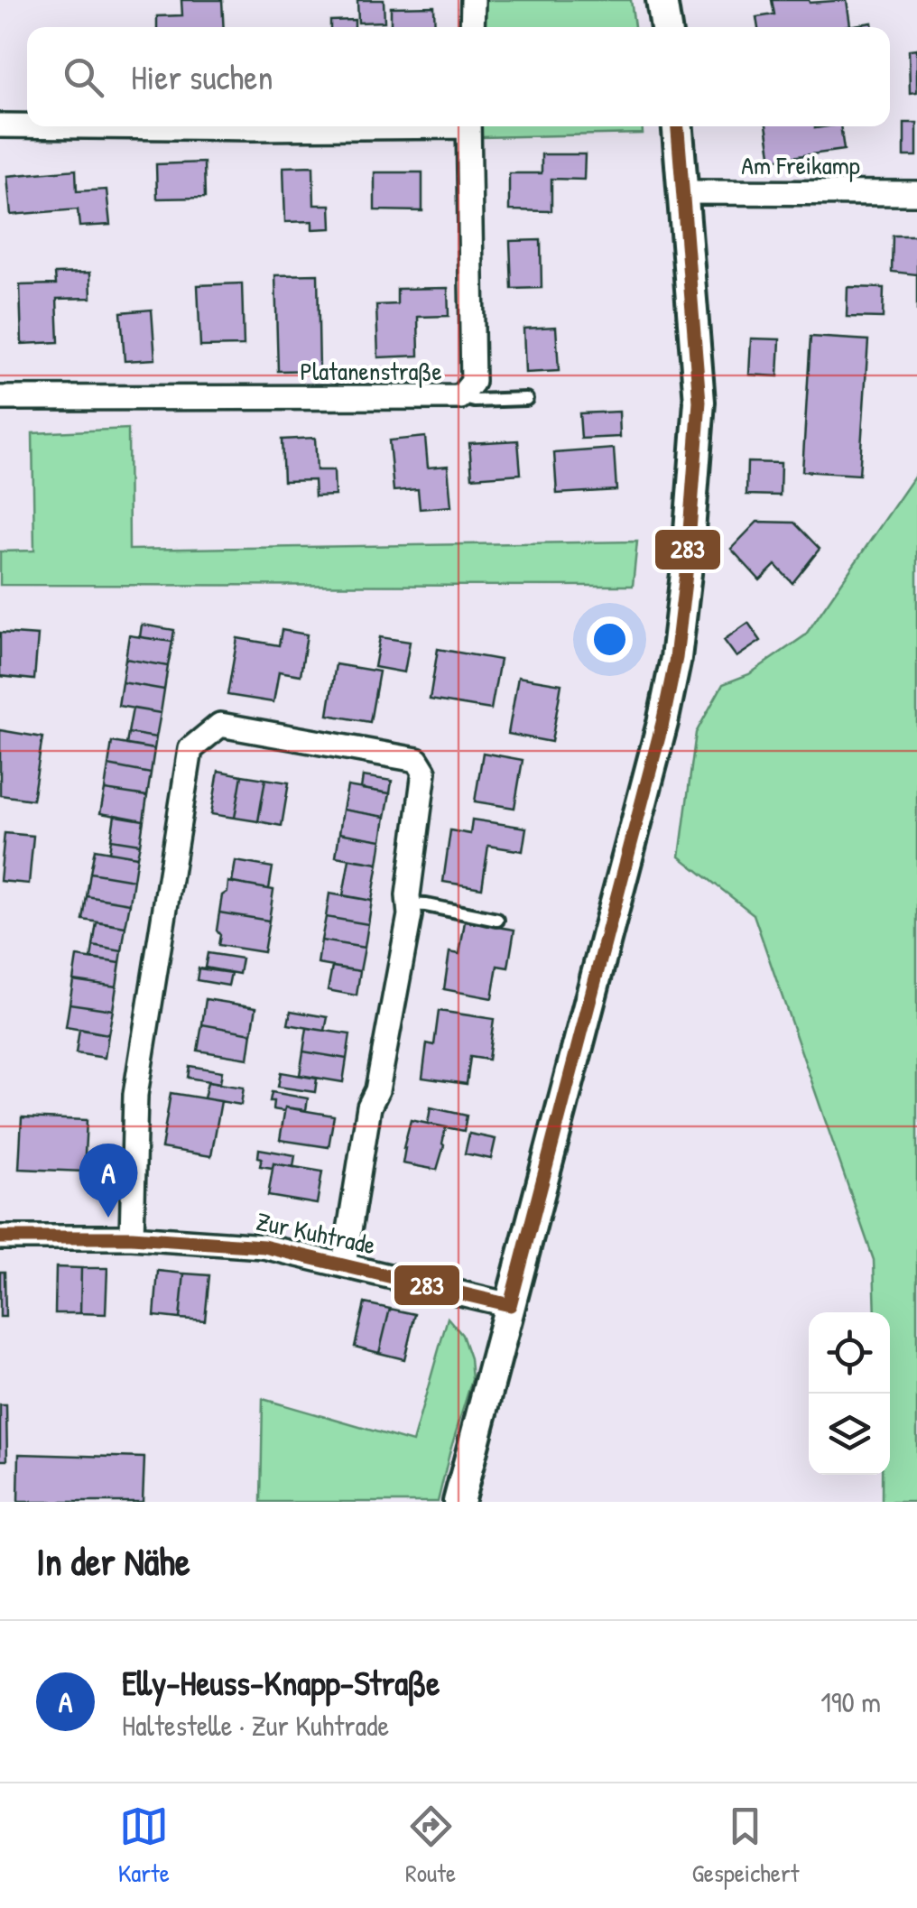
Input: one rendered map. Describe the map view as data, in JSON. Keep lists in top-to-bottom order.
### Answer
{
  "streets": {
    "street": ["Am Freikamp", "Platanenstraße", "Zur Kuhtrade"]
  },
  "lines": ["transit line 283"],
  "page": {
    "search": "Hier suchen",
    "pins": "A",
    "heading": "In der Nähe",
    "list": [
      {
        "mark": "A",
        "name": "Elly-Heuss-Knapp-Straße",
        "note": "Haltestelle · Zur Kuhtrade",
        "value": "190 m"
      }
    ],
    "nav": ["Karte", "Route", "Gespeichert"]
  }
}
